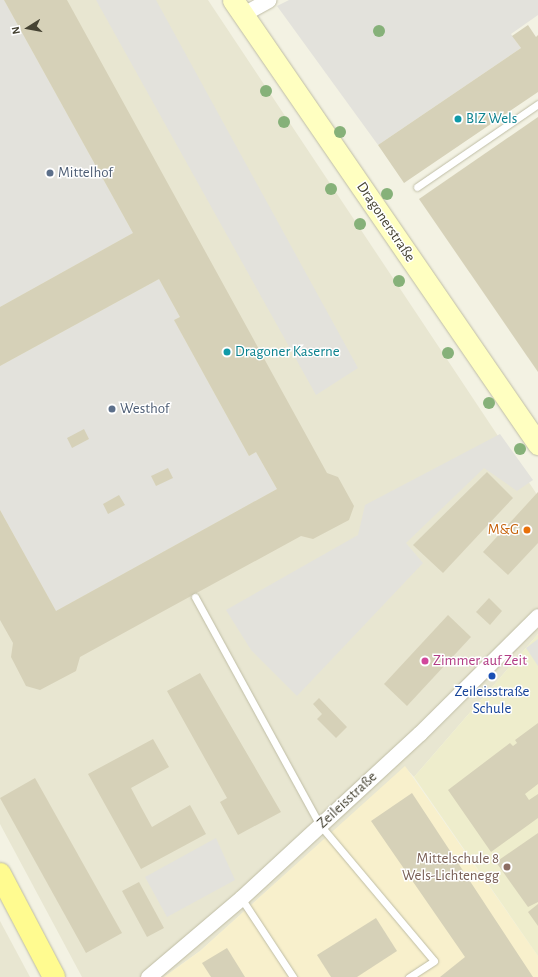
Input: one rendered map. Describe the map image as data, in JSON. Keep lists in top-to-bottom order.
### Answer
{
  "streets": {
    "main road": ["Dragonerstraße"],
    "street": ["Zeileisstraße"]
  },
  "places": [
    "BIZ Wels",
    "Mittelhof",
    "Dragoner Kaserne",
    "Westhof",
    "M&G",
    "Zimmer auf Zeit",
    "Zeileisstraße Schule",
    "Mittelschule 8 Wels-Lichtenegg"
  ],
  "north": "left"
}
